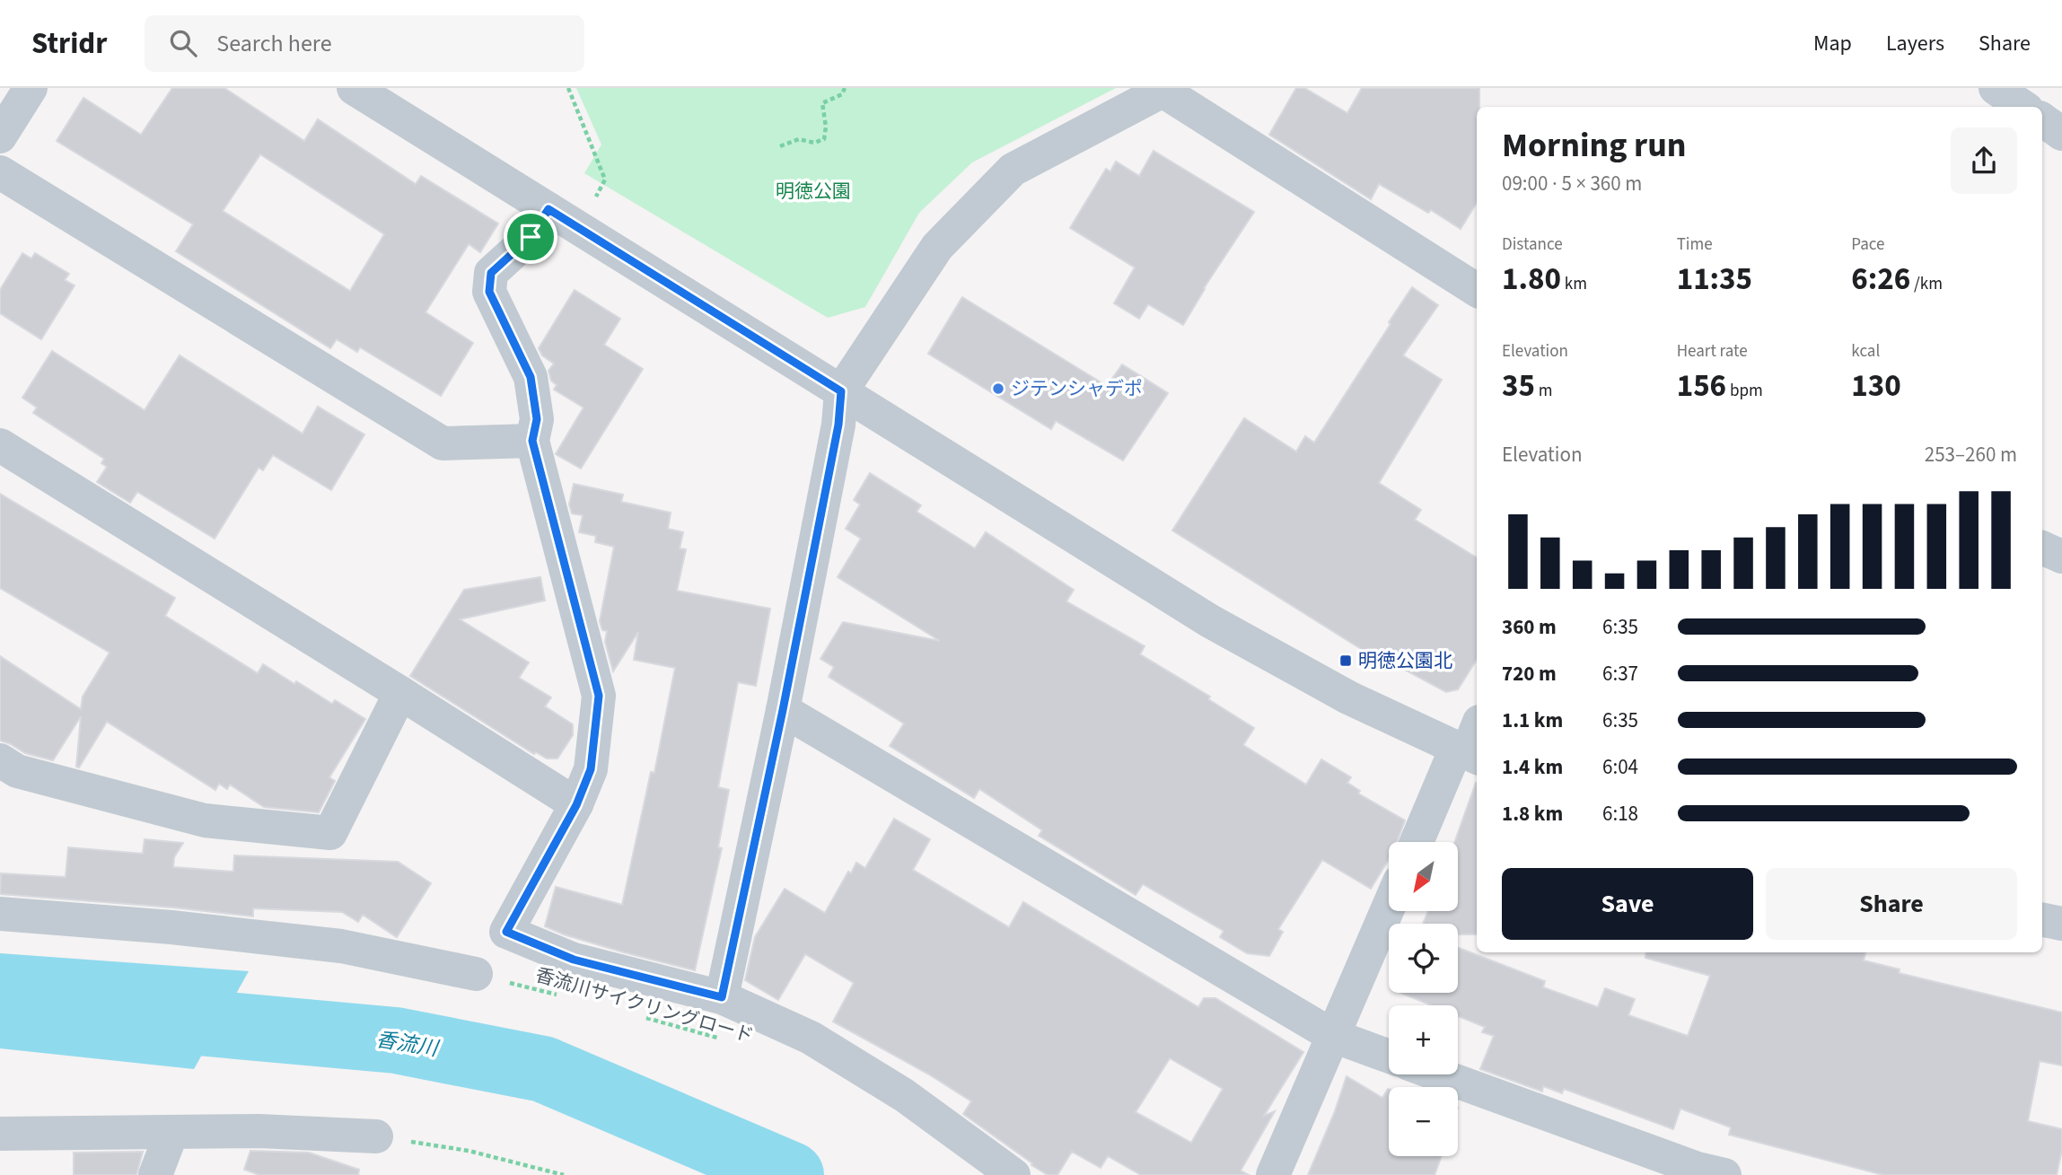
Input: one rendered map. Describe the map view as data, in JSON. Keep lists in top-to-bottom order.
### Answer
{
  "streets": {
    "path": ["香流川サイクリングロード"]
  },
  "water": ["香流川"],
  "parks": ["明徳公園"],
  "places": {
    "other": ["ジテンシャデポ"],
    "transit": ["明徳公園北"]
  },
  "north": "bottom left",
  "page": {
    "header": "Stridr",
    "search": "Search here",
    "nav": ["Map", "Layers", "Share"],
    "heading": ["Morning run", "09:00 · 5 × 360 m"],
    "stats": [
      ["Distance", "1.80 km"],
      ["Time", "11:35"],
      ["Pace", "6:26 /km"],
      ["Elevation", "35 m"],
      ["Heart rate", "156 bpm"],
      ["kcal", "130"]
    ],
    "chart": ["Elevation", "253–260 m"],
    "list": [
      {
        "name": "360 m",
        "note": "6:35"
      },
      {
        "name": "720 m",
        "note": "6:37"
      },
      {
        "name": "1.1 km",
        "note": "6:35"
      },
      {
        "name": "1.4 km",
        "note": "6:04"
      },
      {
        "name": "1.8 km",
        "note": "6:18"
      }
    ],
    "map_buttons": ["+", "−"],
    "buttons": ["Save", "Share"]
  }
}
